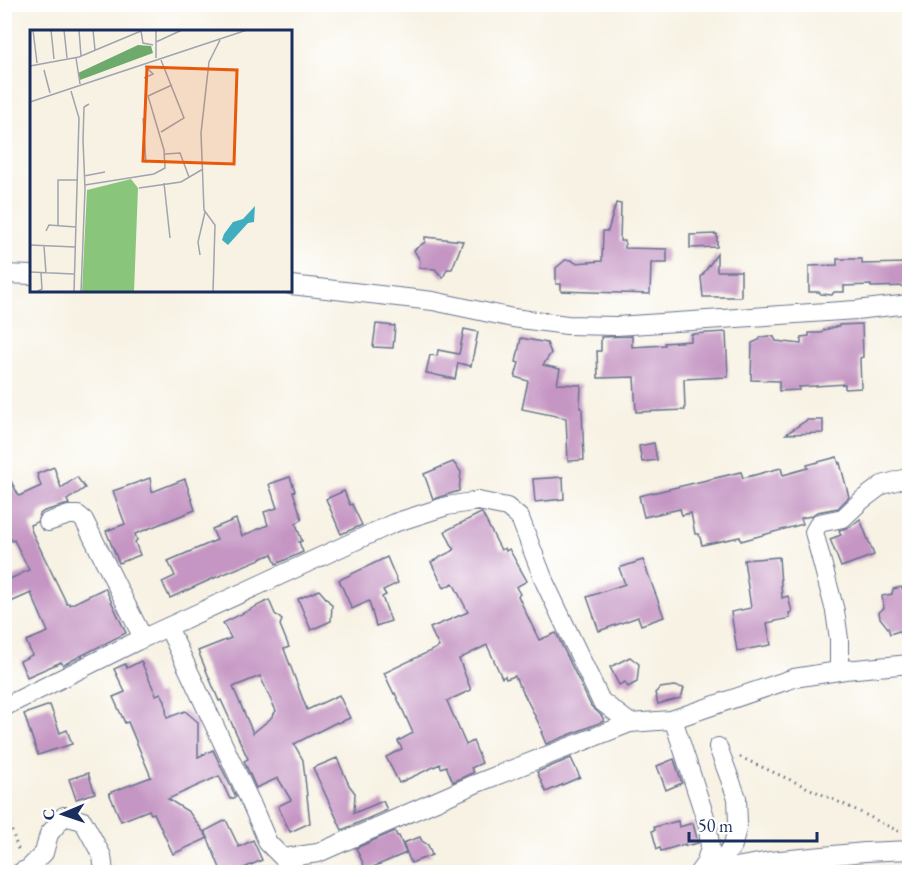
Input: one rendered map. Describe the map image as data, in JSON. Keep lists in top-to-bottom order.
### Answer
{
  "scale_bar": "50 m",
  "north": "left"
}
